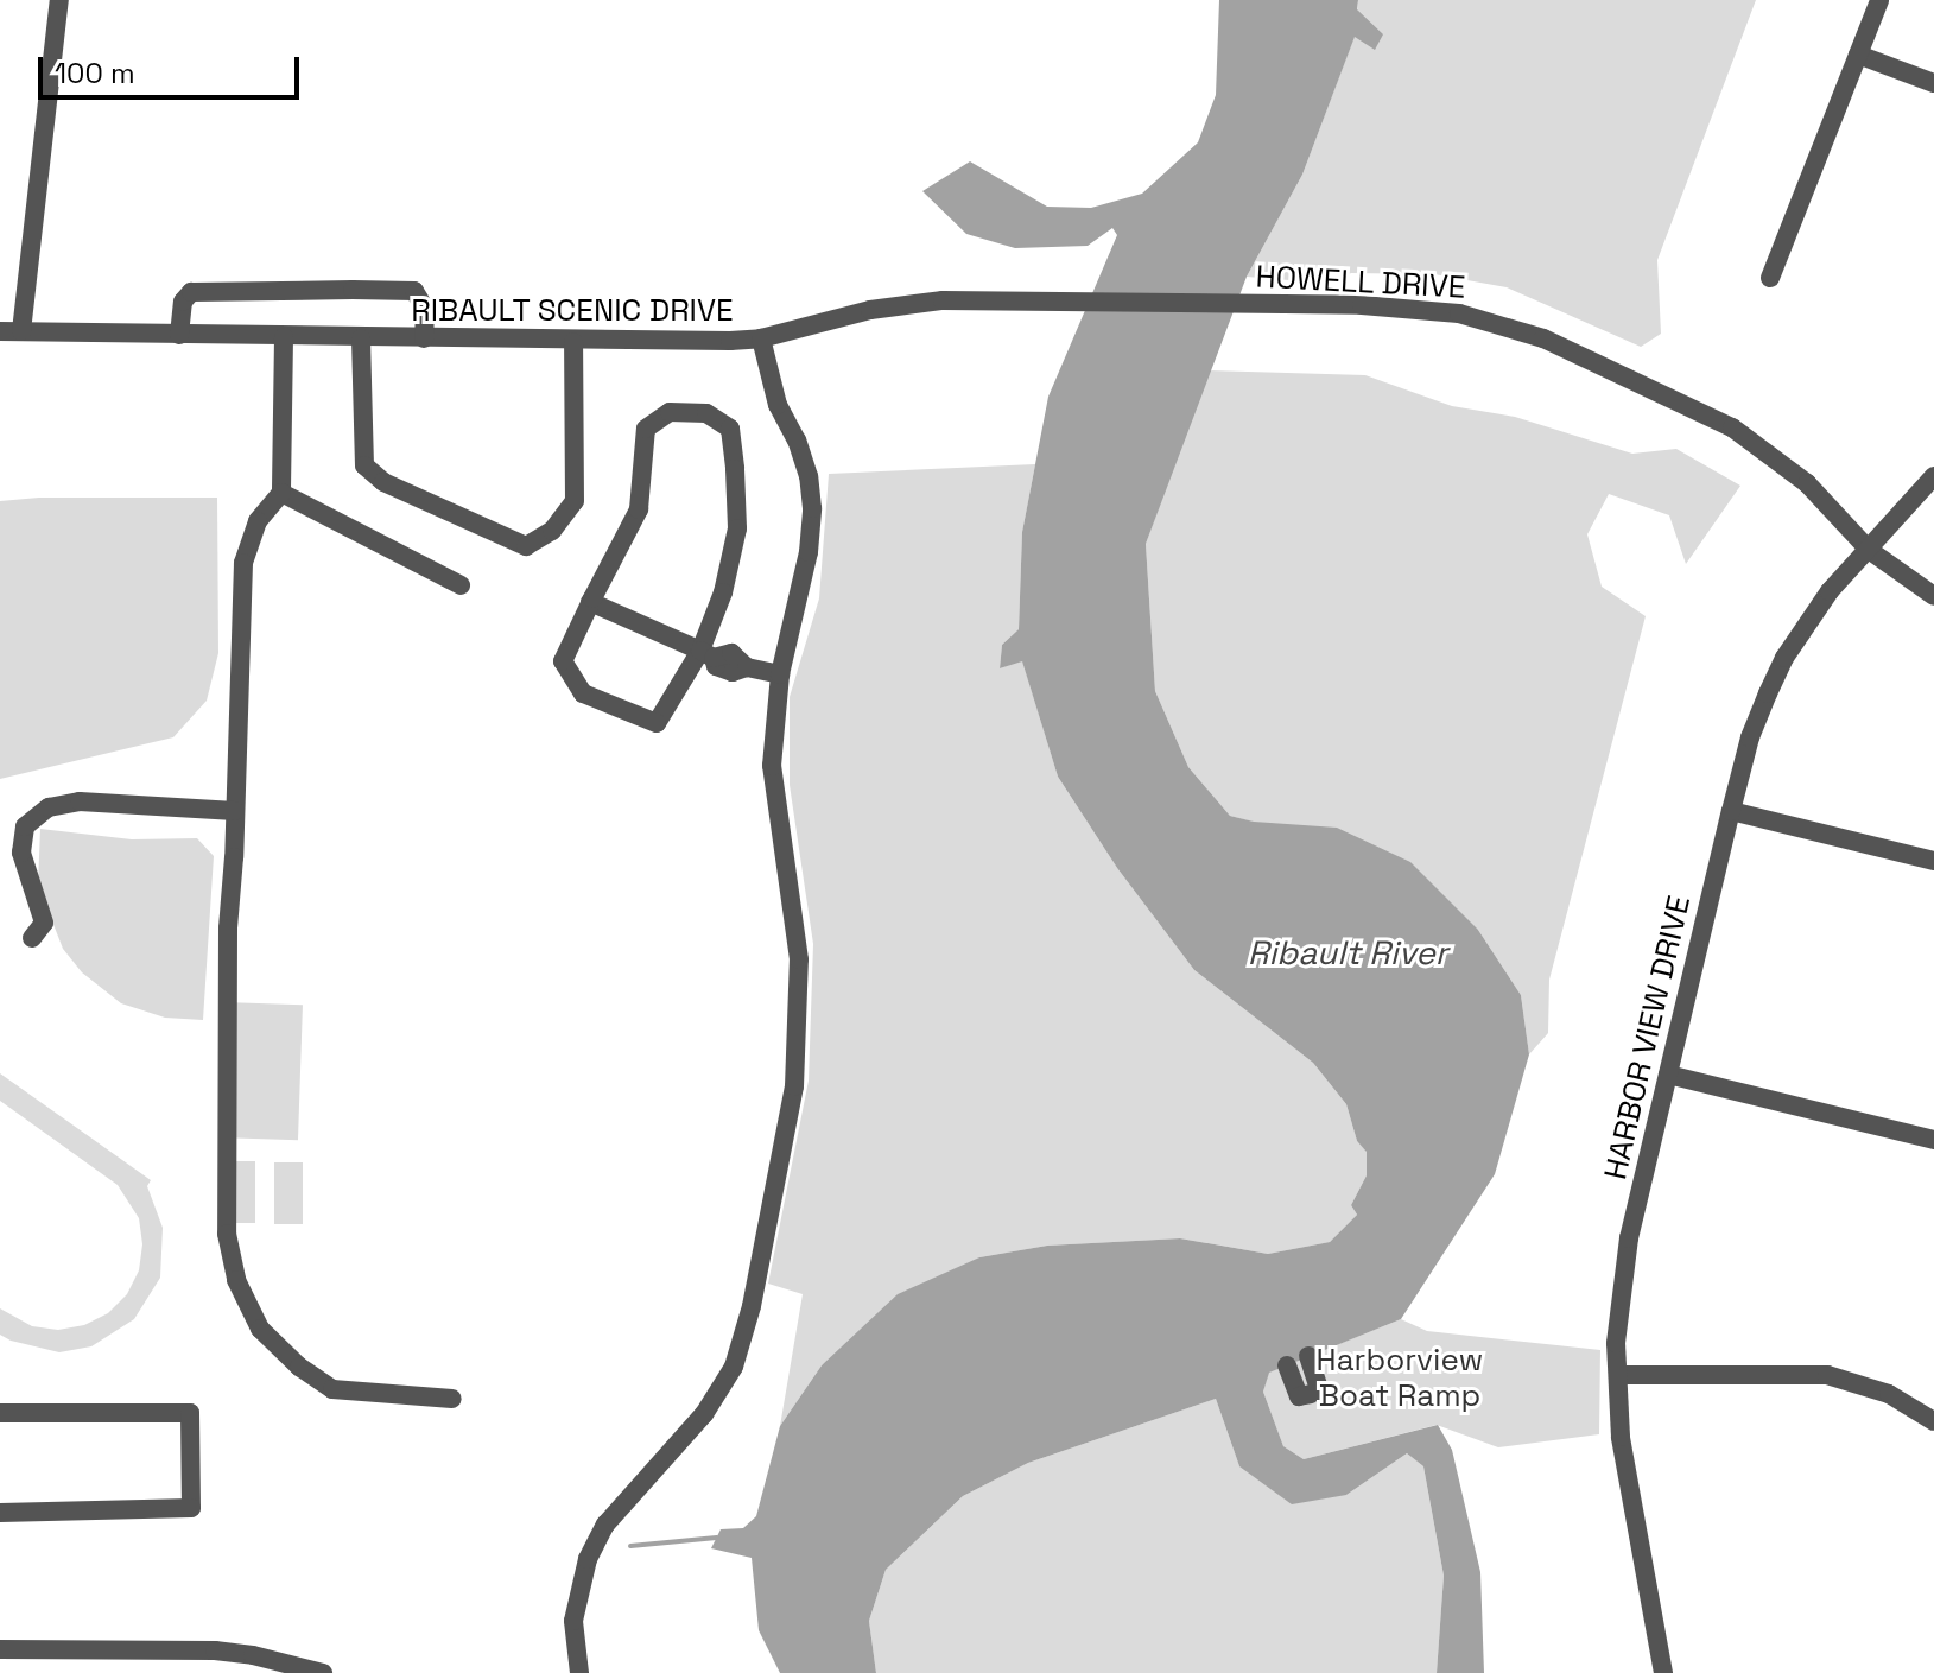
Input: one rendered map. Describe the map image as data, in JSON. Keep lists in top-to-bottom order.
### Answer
{
  "streets": {
    "street": ["HOWELL DRIVE", "RIBAULT SCENIC DRIVE", "HARBOR VIEW DRIVE"]
  },
  "crossings": [
    ["HOWELL DRIVE", "RIBAULT SCENIC DRIVE"],
    ["HOWELL DRIVE", "HARBOR VIEW DRIVE"]
  ],
  "water": ["Ribault River"],
  "parks": ["Harborview Boat Ramp"],
  "scale_bar": "100 m"
}
